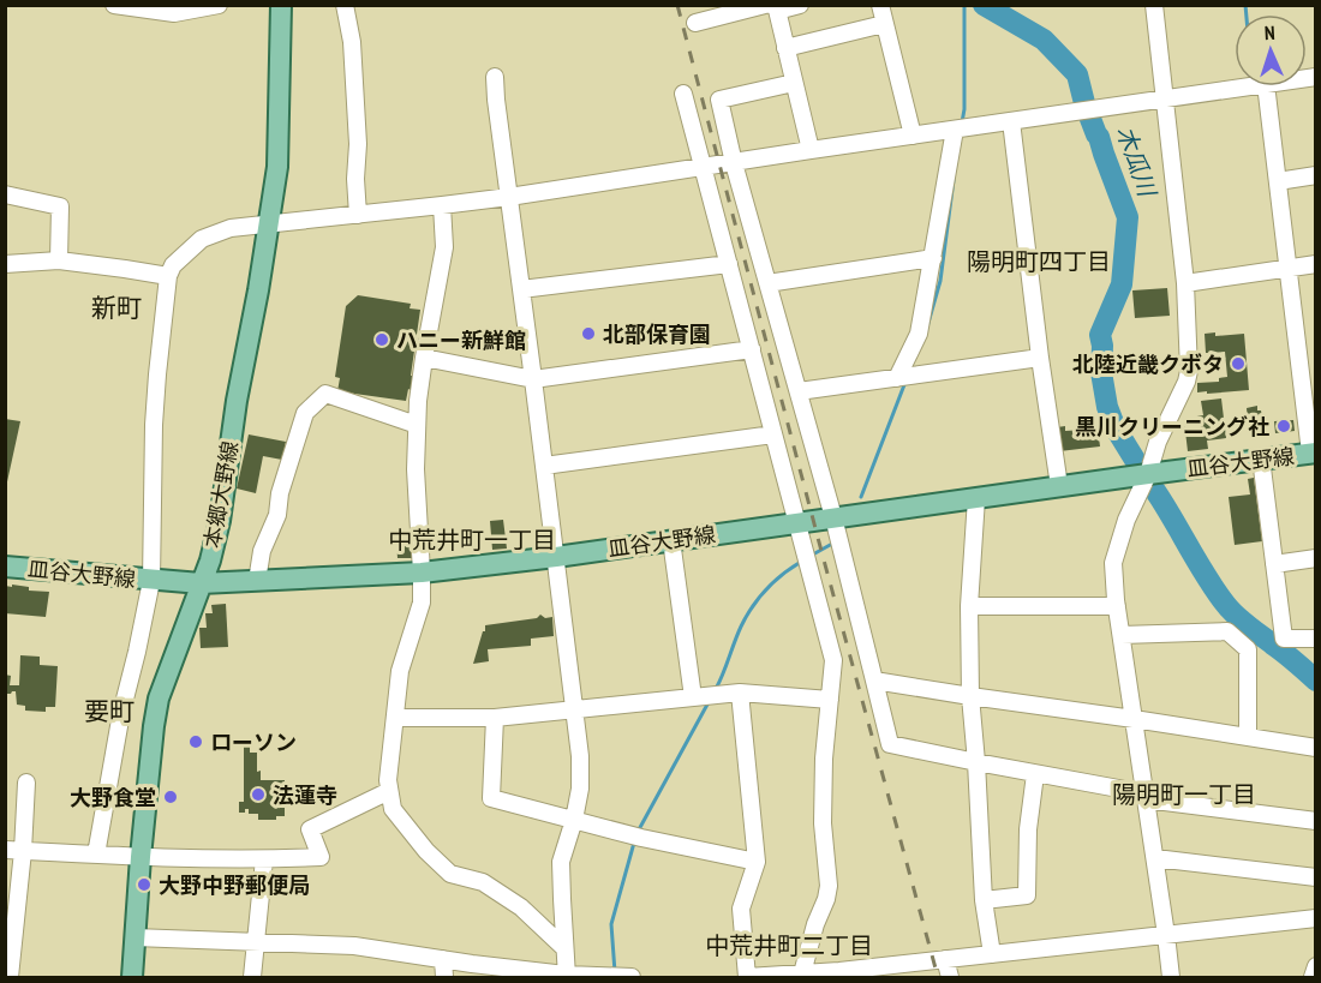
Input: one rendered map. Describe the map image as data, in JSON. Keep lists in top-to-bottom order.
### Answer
{
  "streets": {
    "main road": ["皿谷大野線", "本郷大野線"]
  },
  "crossings": [
    ["皿谷大野線", "本郷大野線"]
  ],
  "districts": [
    "陽明町四丁目",
    "新町",
    "中荒井町一丁目",
    "要町",
    "陽明町一丁目",
    "中荒井町二丁目"
  ],
  "water": ["木瓜川"],
  "places": [
    "北部保育園",
    "ハニー新鮮館",
    "北陸近畿クボタ",
    "黒川クリーニング社",
    "ローソン",
    "法蓮寺",
    "大野食堂",
    "大野中野郵便局"
  ],
  "north": "top"
}
